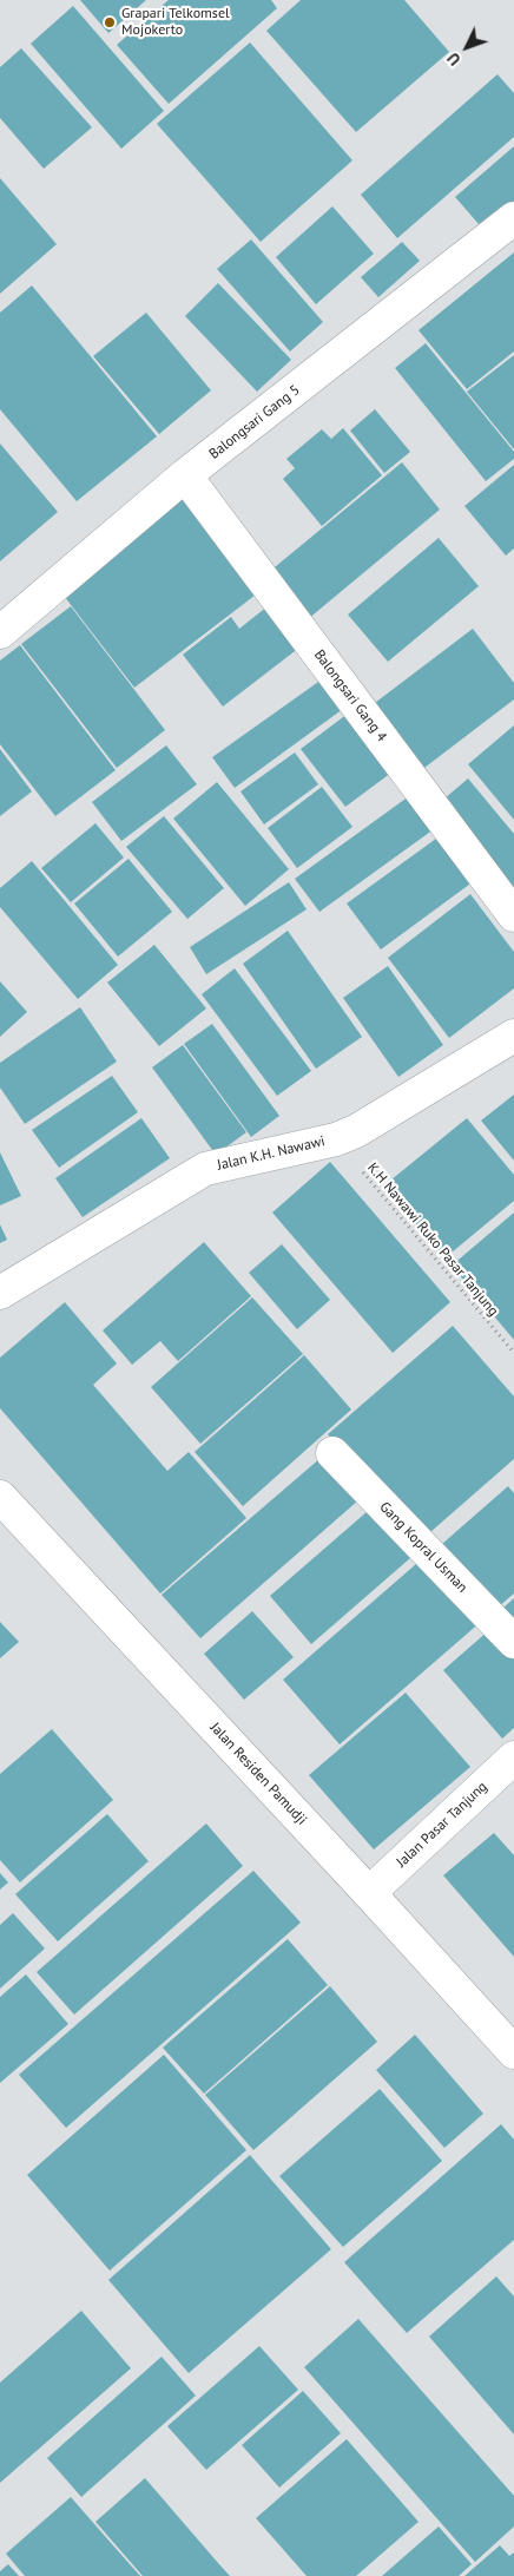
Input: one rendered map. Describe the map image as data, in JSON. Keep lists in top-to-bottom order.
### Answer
{
  "streets": {
    "street": [
      "Balongsari Gang 5",
      "Balongsari Gang 4",
      "Jalan K.H. Nawawi",
      "Gang Kopral Usman",
      "Jalan Residen Pamudji",
      "Jalan Pasar Tanjung"
    ],
    "path": ["K.H Nawawi Ruko Pasar Tanjung"]
  },
  "crossings": [
    ["Balongsari Gang 5", "Balongsari Gang 4"],
    ["Jalan K.H. Nawawi", "K.H Nawawi Ruko Pasar Tanjung"],
    ["Jalan Residen Pamudji", "Jalan Pasar Tanjung"]
  ],
  "places": ["Grapari Telkomsel Mojokerto"],
  "north": "bottom left"
}
